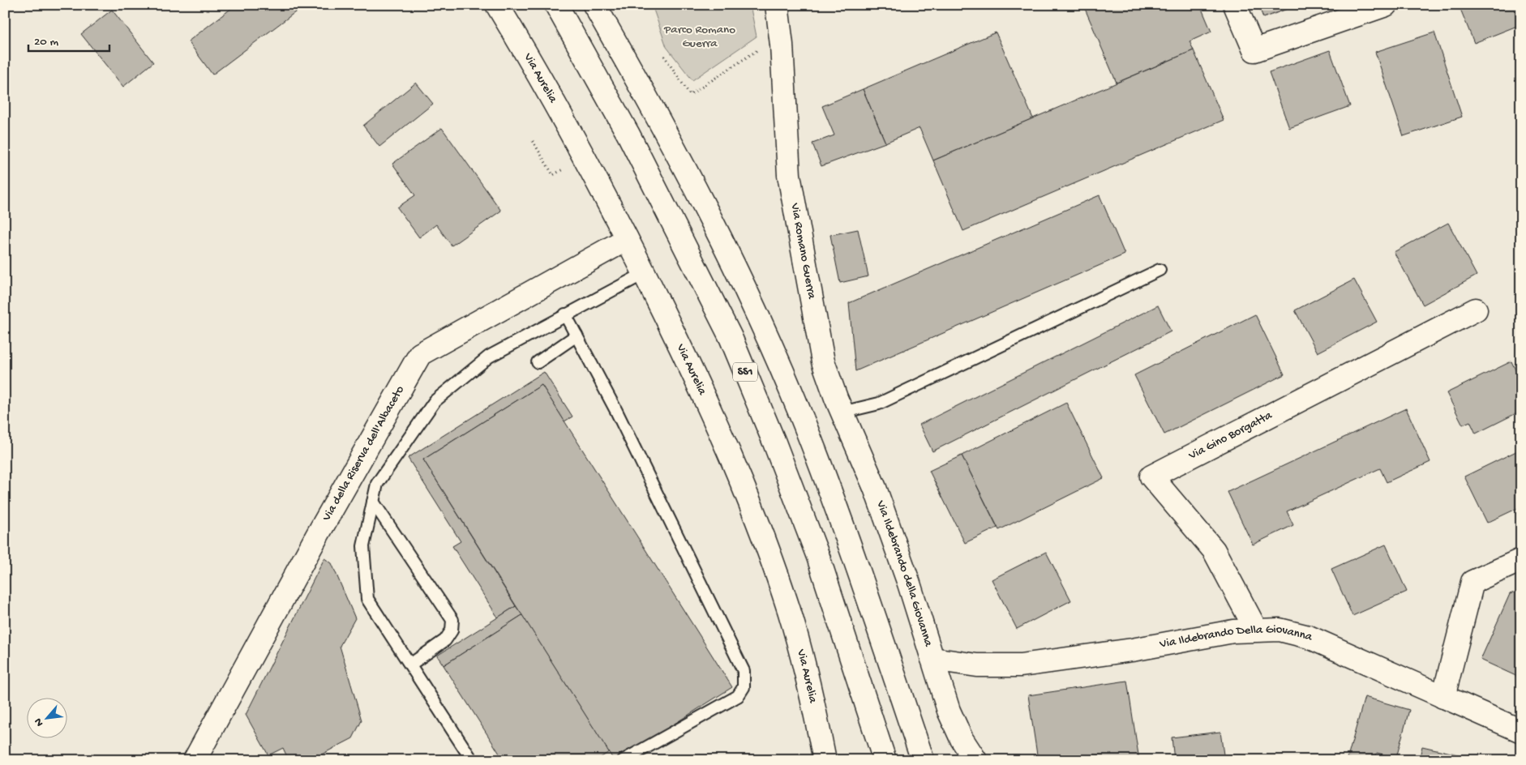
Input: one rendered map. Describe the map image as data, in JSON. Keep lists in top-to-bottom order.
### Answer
{
  "streets": {
    "main road": [
      "Via Aurelia",
      "Via Romano Guerra",
      "SS1",
      "Via Gino Borgatta",
      "Via della Riserva dell'Albaceto",
      "Via Ildebrando della Giovanna",
      "Via Ildebrando Della Giovanna"
    ]
  },
  "crossings": [
    ["Via Aurelia", "Via della Riserva dell'Albaceto"],
    ["Via Romano Guerra", "Via Ildebrando della Giovanna"],
    ["Via Gino Borgatta", "Via Ildebrando Della Giovanna"],
    ["Via Ildebrando della Giovanna", "Via Ildebrando Della Giovanna"]
  ],
  "parks": ["Parco Romano Guerra"],
  "scale_bar": "20 m",
  "north": "bottom left"
}
